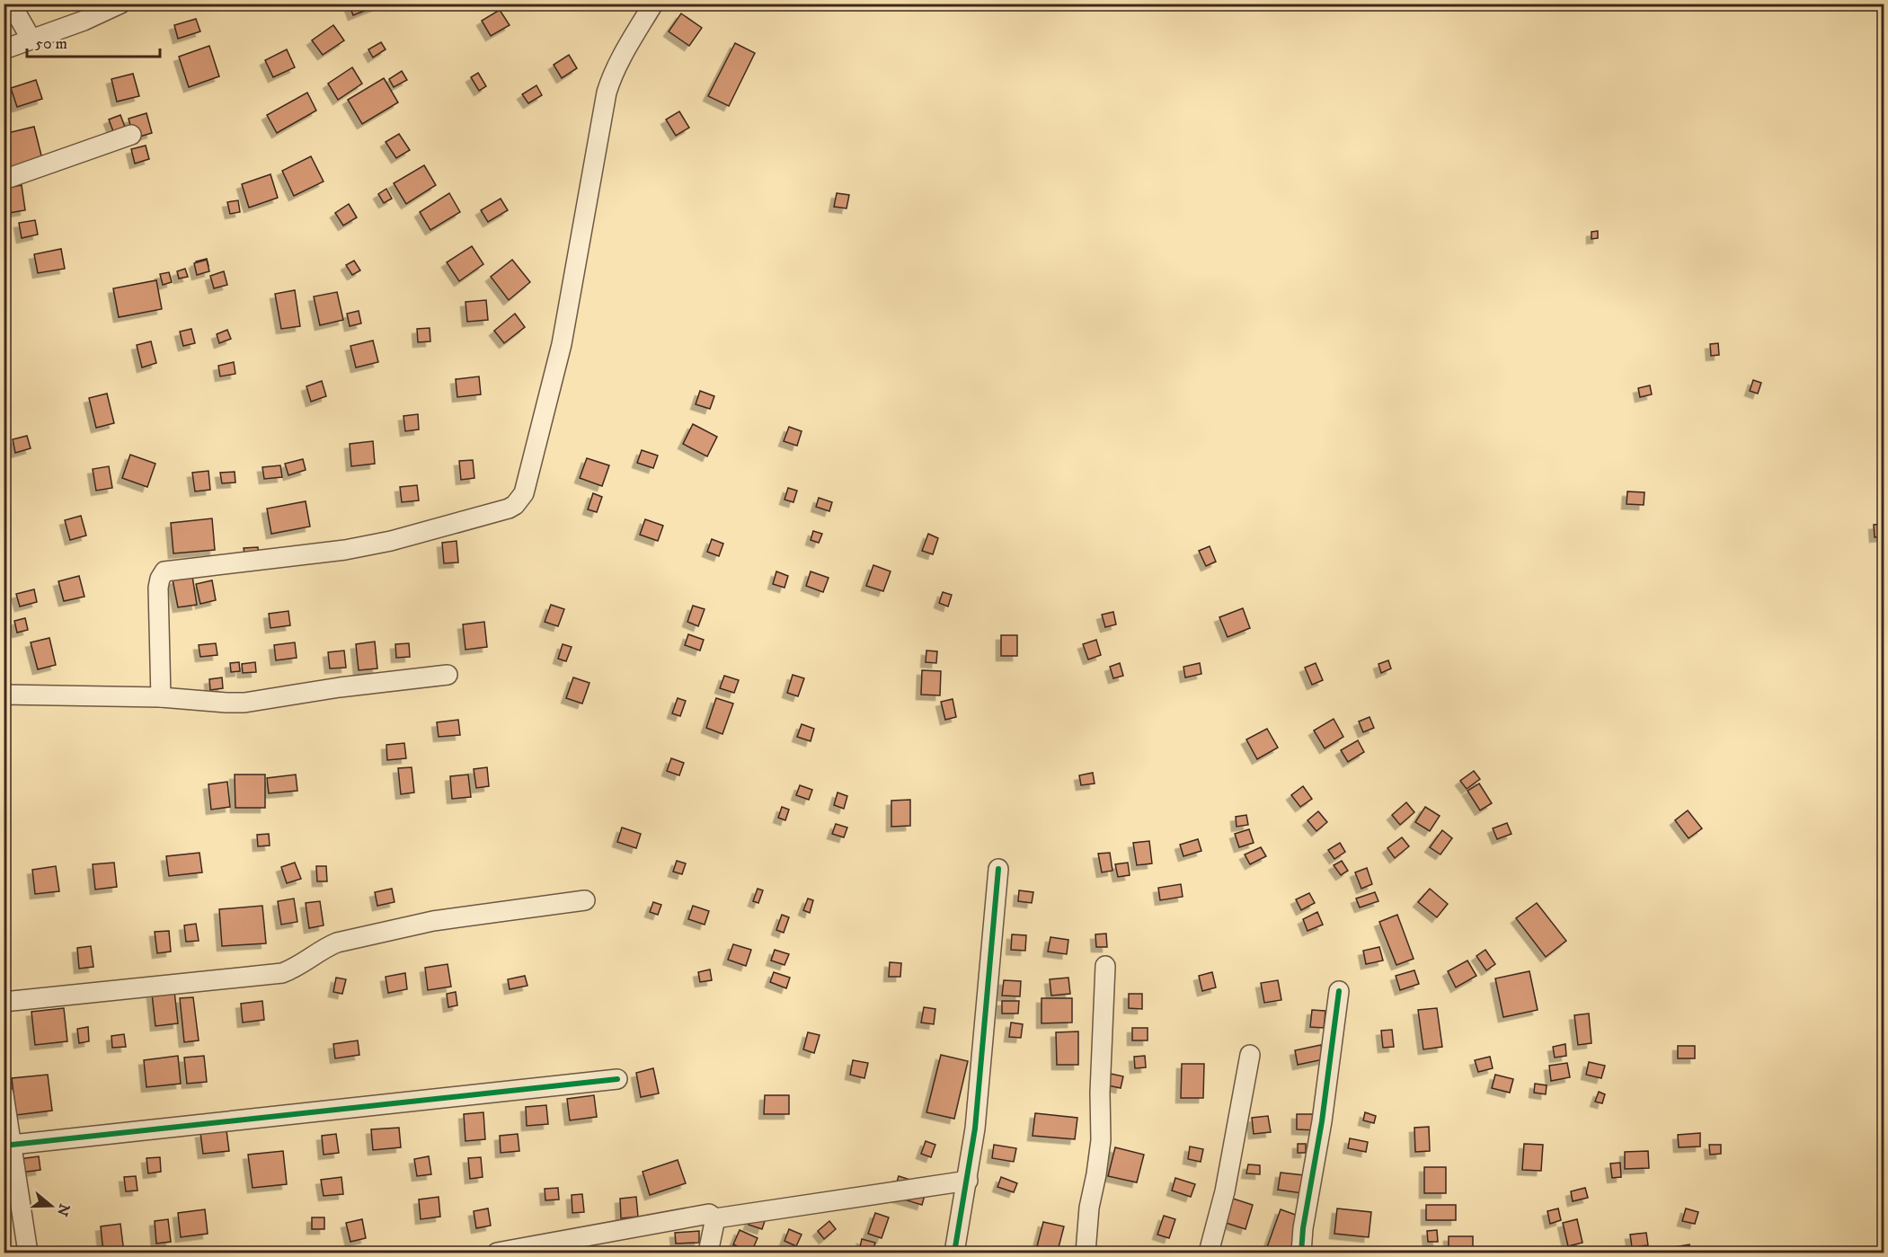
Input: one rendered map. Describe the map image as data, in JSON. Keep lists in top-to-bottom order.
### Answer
{
  "scale_bar": "50 m",
  "north": "right"
}
